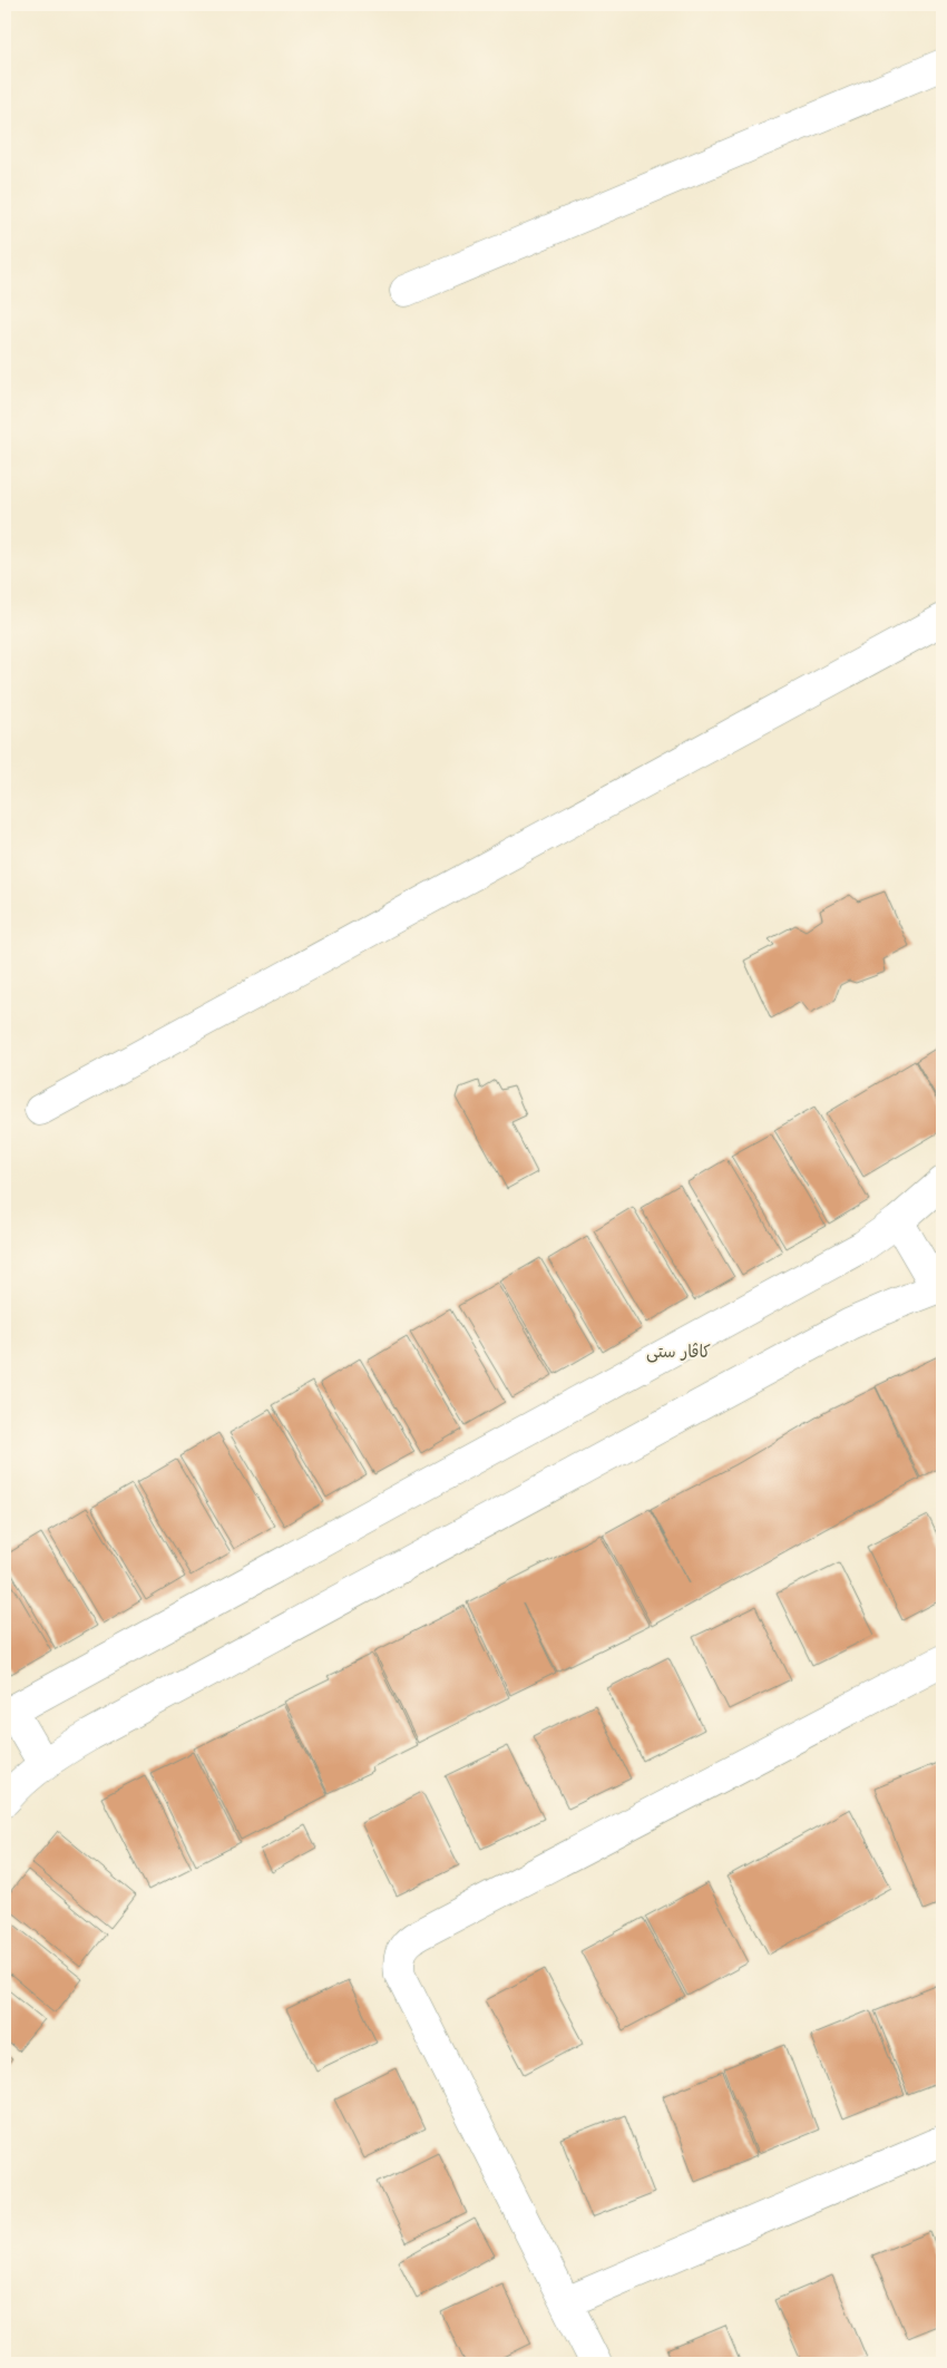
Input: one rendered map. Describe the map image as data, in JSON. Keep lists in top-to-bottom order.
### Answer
{
  "districts": ["کاڤار ستی"]
}
